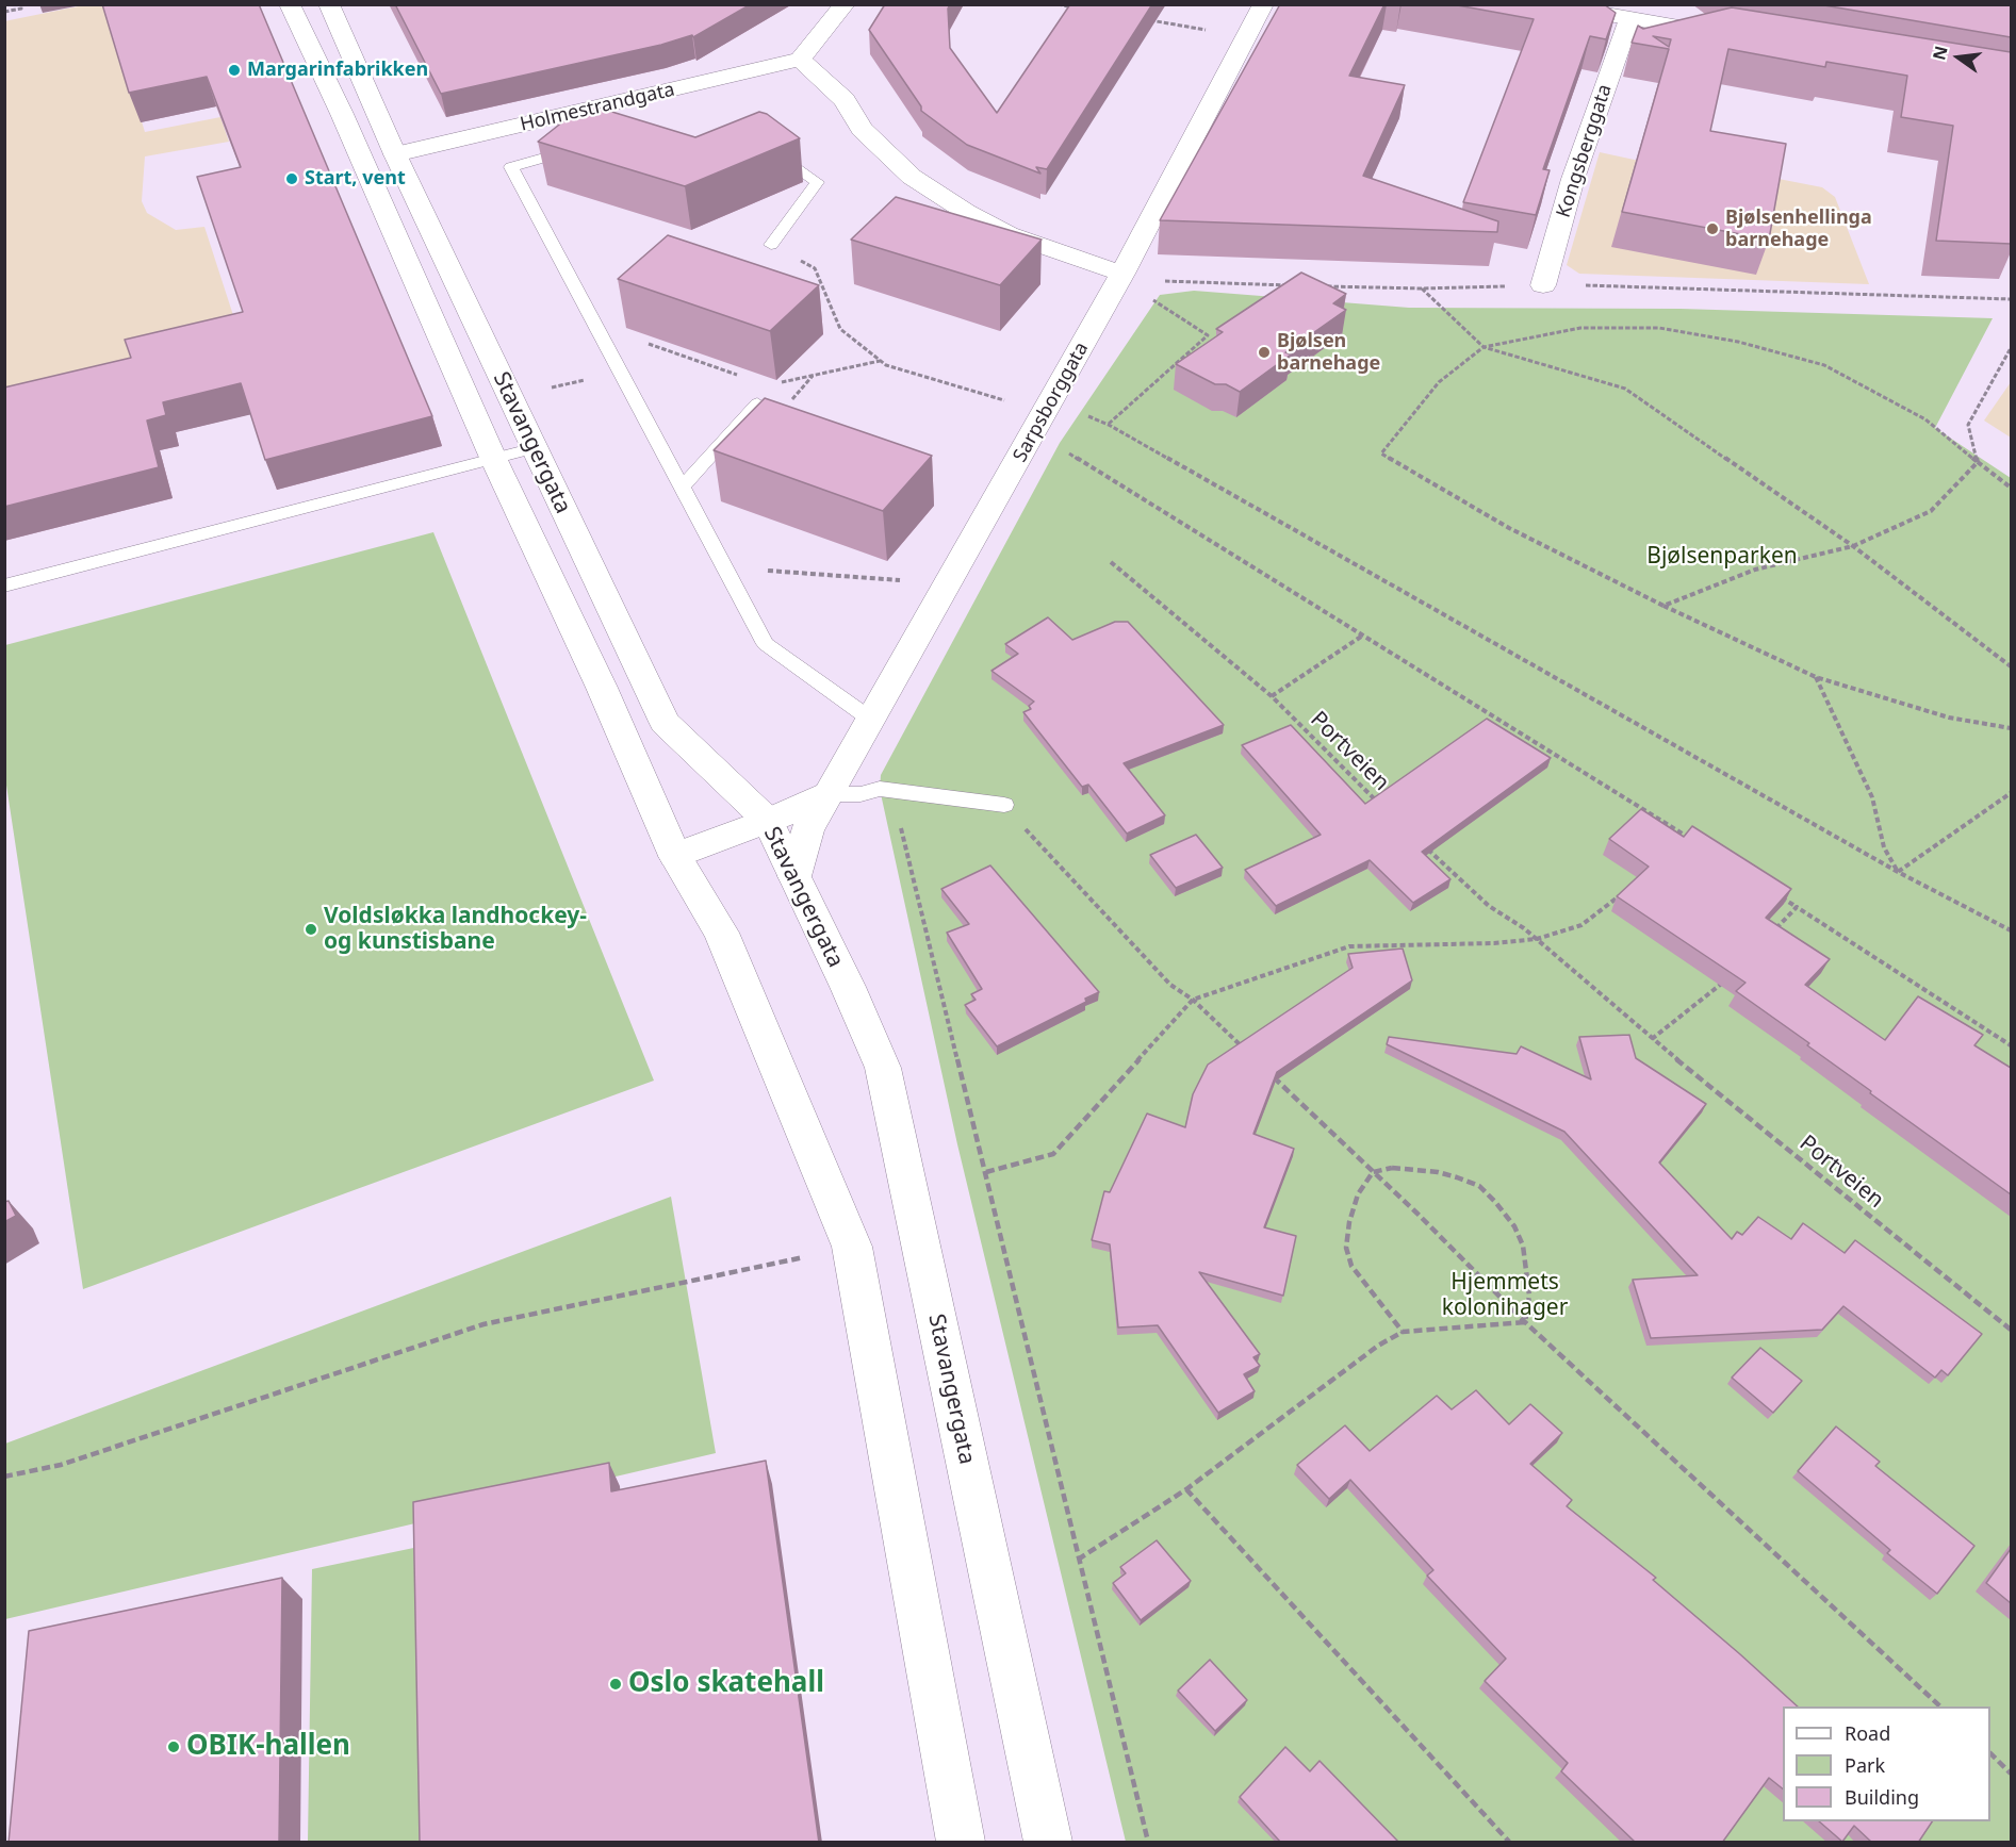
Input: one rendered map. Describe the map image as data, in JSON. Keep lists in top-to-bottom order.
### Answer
{
  "streets": {
    "main road": [
      "Holmestrandgata",
      "Kongsberggata",
      "Sarpsborggata",
      "Stavangergata"
    ],
    "path": ["Portveien"]
  },
  "crossings": [
    ["Holmestrandgata", "Stavangergata"],
    ["Sarpsborggata", "Stavangergata"]
  ],
  "parks": ["Bjølsenparken", "Hjemmets kolonihager"],
  "places": [
    "Margarinfabrikken",
    "Start, vent",
    "Bjølsenhellinga barnehage",
    "Bjølsen barnehage",
    "Voldsløkka landhockey- og kunstisbane",
    "Oslo skatehall",
    "OBIK-hallen"
  ],
  "legend": ["Road", "Park", "Building"],
  "north": "left"
}
